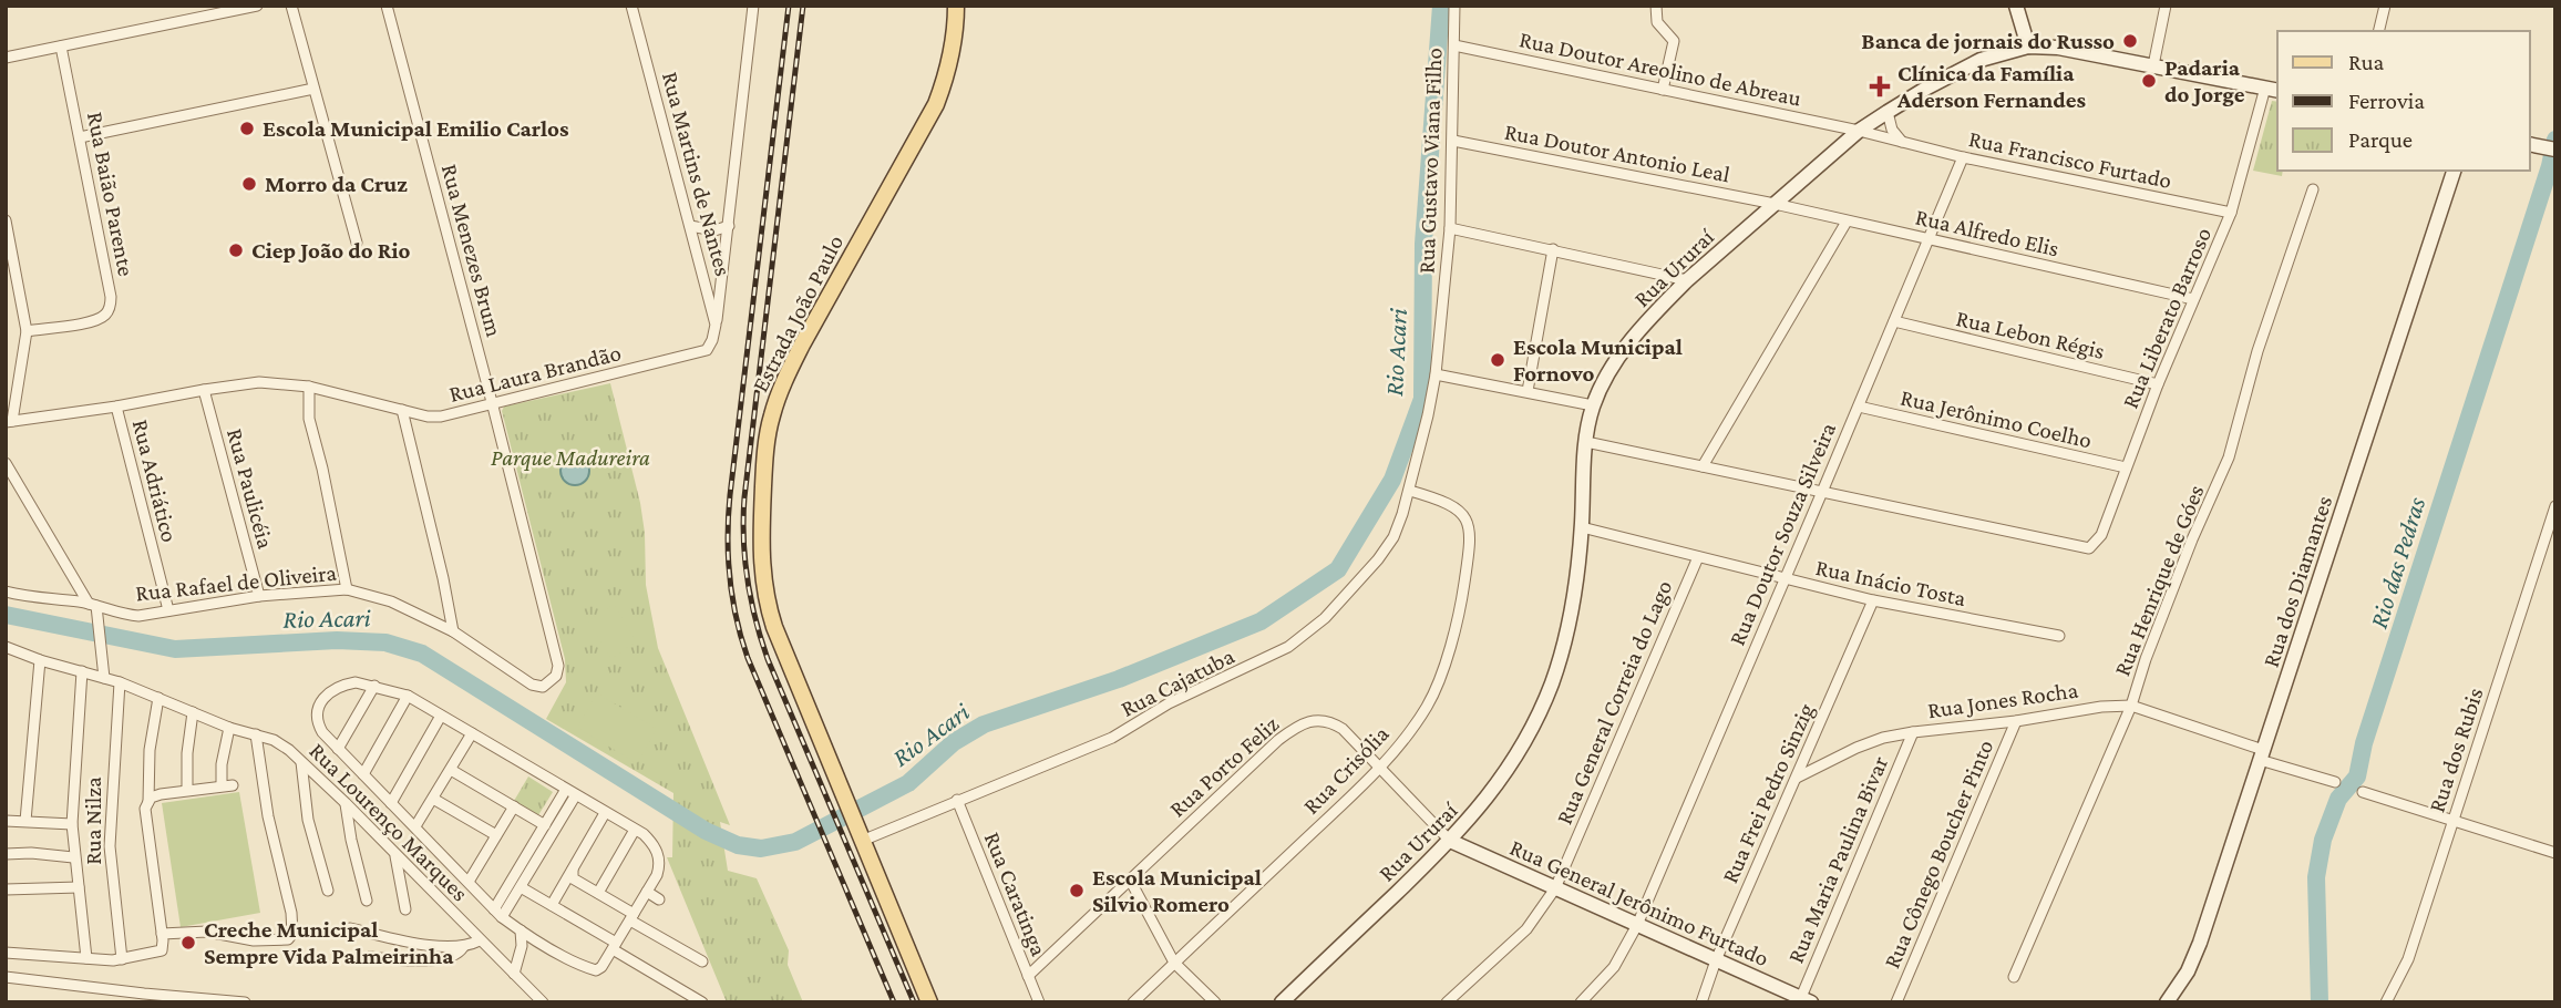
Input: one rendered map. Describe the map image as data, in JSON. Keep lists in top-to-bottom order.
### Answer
{
  "streets": {
    "main road": ["Estrada João Paulo"],
    "street": [
      "Rua Doutor Areolino de Abreau",
      "Rua Doutor Antonio Leal",
      "Rua Francisco Furtado",
      "Rua Gustavo Viana Filho",
      "Rua Martins de Nantes",
      "Rua Baião Parente",
      "Rua Alfredo Elis",
      "Rua Menezes Brum",
      "Rua Ururaí",
      "Rua Liberato Barroso",
      "Rua Lebon Régis",
      "Rua Laura Brandão",
      "Rua Jerônimo Coelho",
      "Rua Adriático",
      "Rua Paulicéia",
      "Rua Doutor Souza Silveira",
      "Rua Henrique de Góes",
      "Rua dos Diamantes",
      "Rua Rafael de Oliveira",
      "Rua Inácio Tosta",
      "Rua Cajatuba",
      "Rua Jones Rocha",
      "Rua General Correia do Lago",
      "Rua dos Rubis",
      "Rua Porto Feliz",
      "Rua Crisólia",
      "Rua Frei Pedro Sinzig",
      "Rua Nilza",
      "Rua Lourenço Marques",
      "Rua Cônego Boucher Pinto",
      "Rua Maria Paulina Bivar",
      "Rua Caratinga",
      "Rua General Jerônimo Furtado"
    ]
  },
  "crossings": [
    ["Rua Doutor Areolino de Abreau", "Rua Francisco Furtado"],
    ["Rua Doutor Areolino de Abreau", "Rua Gustavo Viana Filho"],
    ["Rua Doutor Areolino de Abreau", "Rua Ururaí"],
    ["Rua Doutor Antonio Leal", "Rua Gustavo Viana Filho"],
    ["Rua Doutor Antonio Leal", "Rua Alfredo Elis"],
    ["Rua Doutor Antonio Leal", "Rua Ururaí"],
    ["Rua Francisco Furtado", "Rua Ururaí"],
    ["Rua Francisco Furtado", "Rua Liberato Barroso"],
    ["Rua Francisco Furtado", "Rua Doutor Souza Silveira"],
    ["Rua Gustavo Viana Filho", "Rua Cajatuba"],
    ["Rua Martins de Nantes", "Rua Laura Brandão"],
    ["Rua Alfredo Elis", "Rua Ururaí"],
    ["Rua Alfredo Elis", "Rua Liberato Barroso"],
    ["Rua Alfredo Elis", "Rua Doutor Souza Silveira"],
    ["Rua Menezes Brum", "Rua Laura Brandão"],
    ["Rua Menezes Brum", "Rua Rafael de Oliveira"],
    ["Rua Ururaí", "Rua Liberato Barroso"],
    ["Rua Ururaí", "Rua Inácio Tosta"],
    ["Rua Ururaí", "Rua Porto Feliz"],
    ["Rua Ururaí", "Rua General Jerônimo Furtado"],
    ["Estrada João Paulo", "Rua Cajatuba"],
    ["Rua Liberato Barroso", "Rua Lebon Régis"],
    ["Rua Liberato Barroso", "Rua Jerônimo Coelho"],
    ["Rua Liberato Barroso", "Rua Doutor Souza Silveira"],
    ["Rua Lebon Régis", "Rua Doutor Souza Silveira"],
    ["Rua Laura Brandão", "Rua Adriático"],
    ["Rua Laura Brandão", "Rua Paulicéia"],
    ["Rua Jerônimo Coelho", "Rua Doutor Souza Silveira"],
    ["Rua Adriático", "Rua Rafael de Oliveira"],
    ["Rua Paulicéia", "Rua Rafael de Oliveira"],
    ["Rua Doutor Souza Silveira", "Rua Inácio Tosta"],
    ["Rua Doutor Souza Silveira", "Rua General Jerônimo Furtado"],
    ["Rua Henrique de Góes", "Rua Jones Rocha"],
    ["Rua dos Diamantes", "Rua Jones Rocha"],
    ["Rua Inácio Tosta", "Rua General Correia do Lago"],
    ["Rua Inácio Tosta", "Rua Frei Pedro Sinzig"],
    ["Rua Cajatuba", "Rua Crisólia"],
    ["Rua Cajatuba", "Rua Caratinga"],
    ["Rua Jones Rocha", "Rua Frei Pedro Sinzig"],
    ["Rua Jones Rocha", "Rua Cônego Boucher Pinto"],
    ["Rua Jones Rocha", "Rua Maria Paulina Bivar"],
    ["Rua General Correia do Lago", "Rua General Jerônimo Furtado"],
    ["Rua Porto Feliz", "Rua Crisólia"],
    ["Rua Porto Feliz", "Rua Caratinga"],
    ["Rua Porto Feliz", "Rua General Jerônimo Furtado"],
    ["Rua Frei Pedro Sinzig", "Rua General Jerônimo Furtado"],
    ["Rua Nilza", "Rua Lourenço Marques"],
    ["Rua Maria Paulina Bivar", "Rua General Jerônimo Furtado"]
  ],
  "water": ["Rio Acari", "Rio das Pedras"],
  "parks": ["Parque Madureira"],
  "places": {
    "other": [
      "Banca de jornais do Russo",
      "Padaria do Jorge",
      "Escola Municipal Emilio Carlos",
      "Morro da Cruz",
      "Ciep João do Rio",
      "Escola Municipal Fornovo",
      "Escola Municipal Silvio Romero",
      "Creche Municipal Sempre Vida Palmeirinha"
    ],
    "health": ["Clínica da Família Aderson Fernandes"]
  },
  "legend": ["Rua", "Ferrovia", "Parque"]
}
